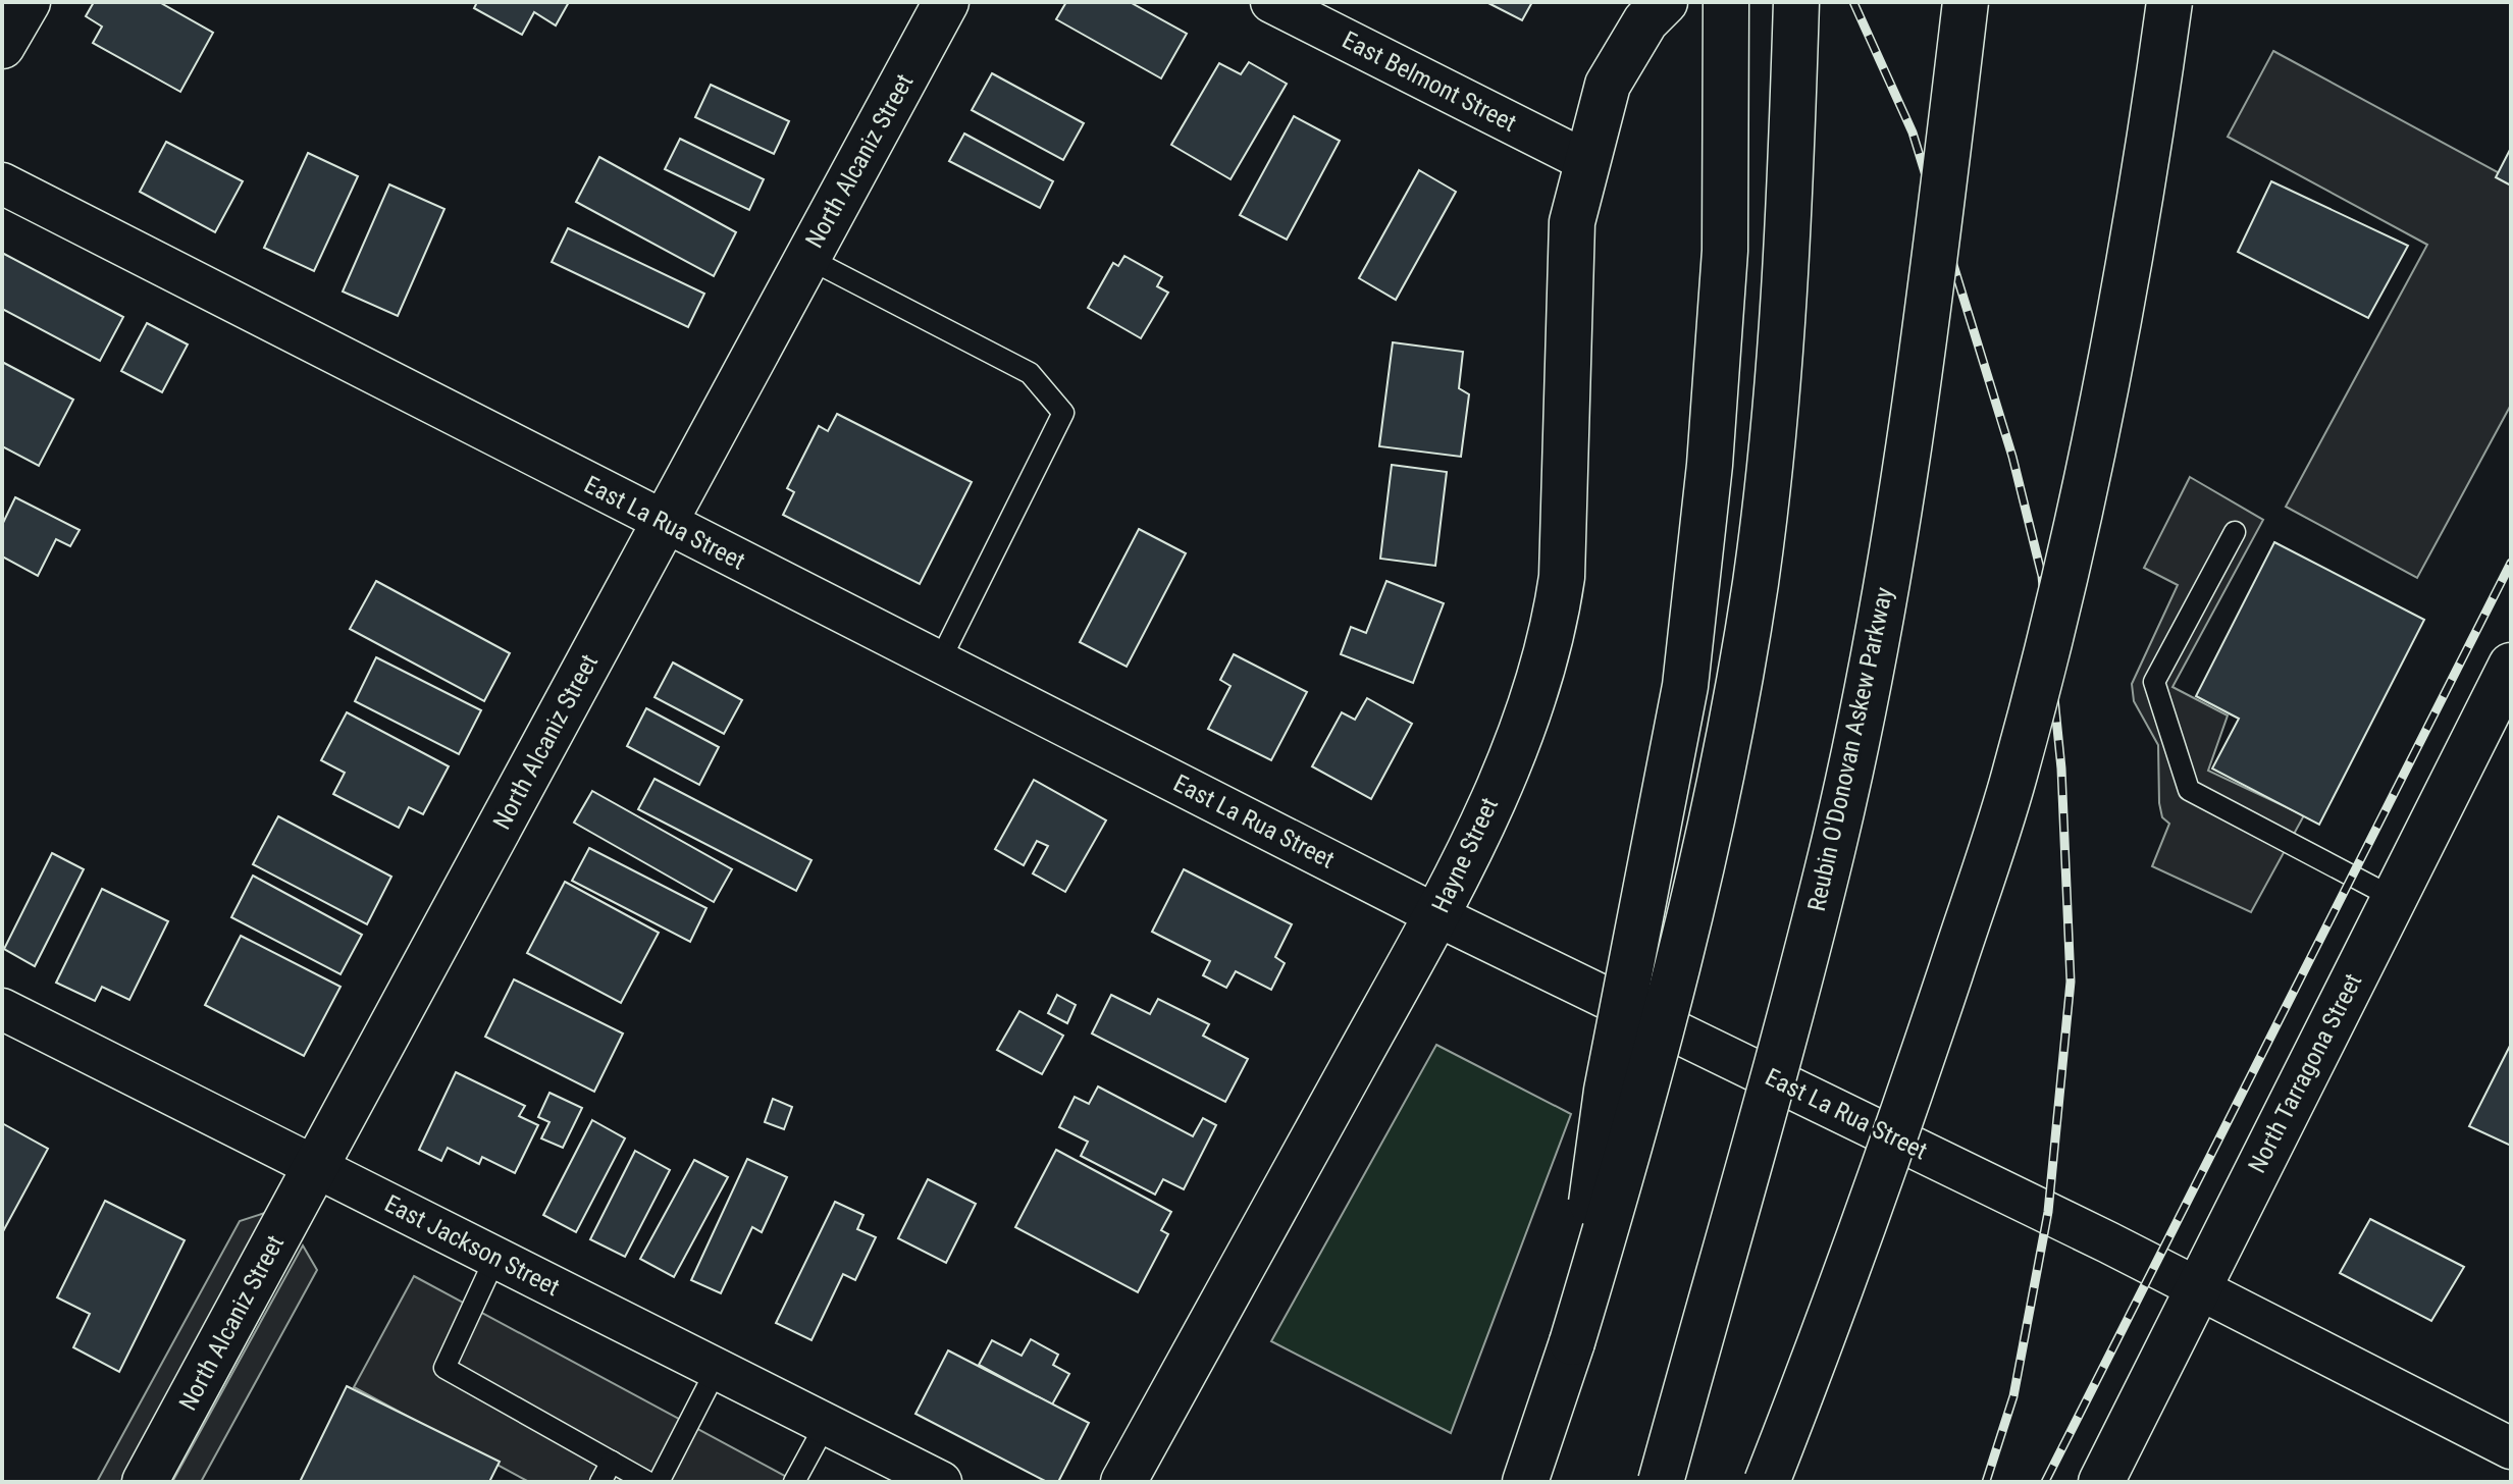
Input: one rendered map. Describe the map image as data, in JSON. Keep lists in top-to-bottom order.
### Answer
{
  "streets": {
    "main road": [
      "North Alcaniz Street",
      "Reubin O'Donovan Askew Parkway",
      "Hayne Street",
      "North Tarragona Street"
    ],
    "street": ["East Belmont Street", "East La Rua Street", "East Jackson Street"]
  },
  "crossings": [
    ["East Belmont Street", "Hayne Street"],
    ["North Alcaniz Street", "East La Rua Street"],
    ["North Alcaniz Street", "East Jackson Street"],
    ["East La Rua Street", "Hayne Street"],
    ["East La Rua Street", "North Tarragona Street"]
  ]
}
